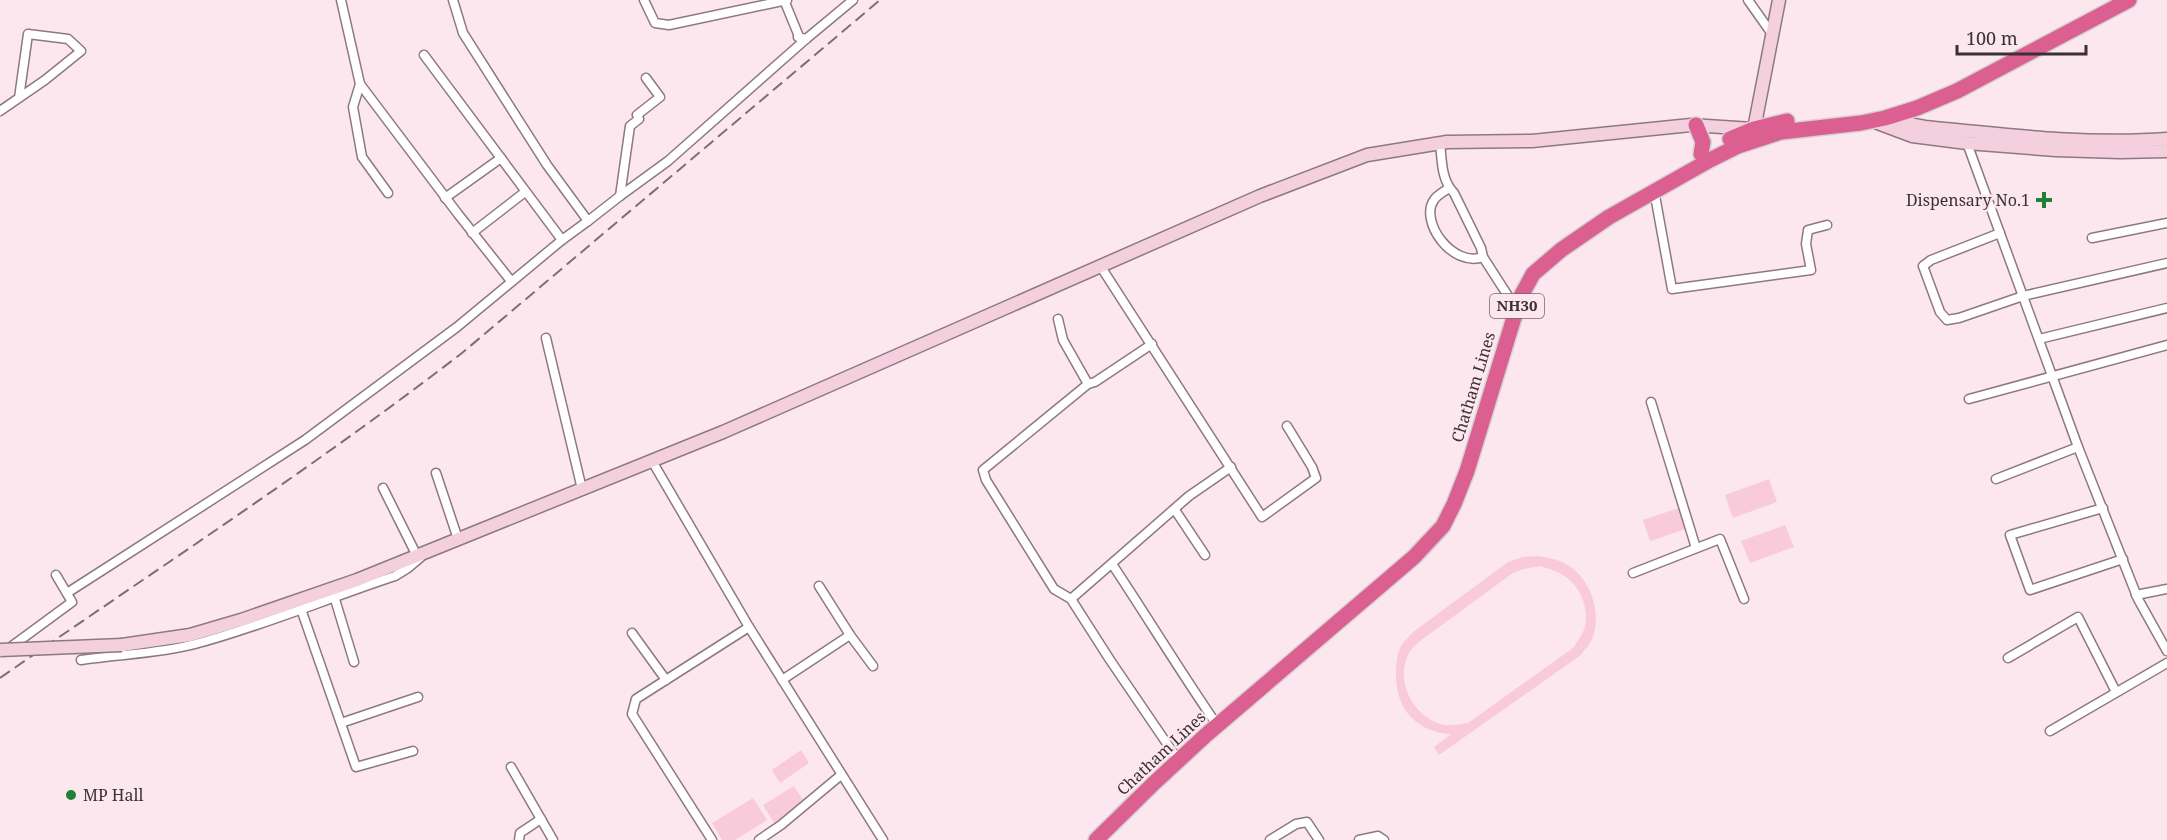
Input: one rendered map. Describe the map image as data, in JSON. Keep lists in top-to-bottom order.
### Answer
{
  "streets": {
    "highway": ["NH30", "Chatham Lines"]
  },
  "places": {
    "health": ["Dispensary No.1"],
    "other": ["MP Hall"]
  },
  "scale_bar": "100 m"
}
